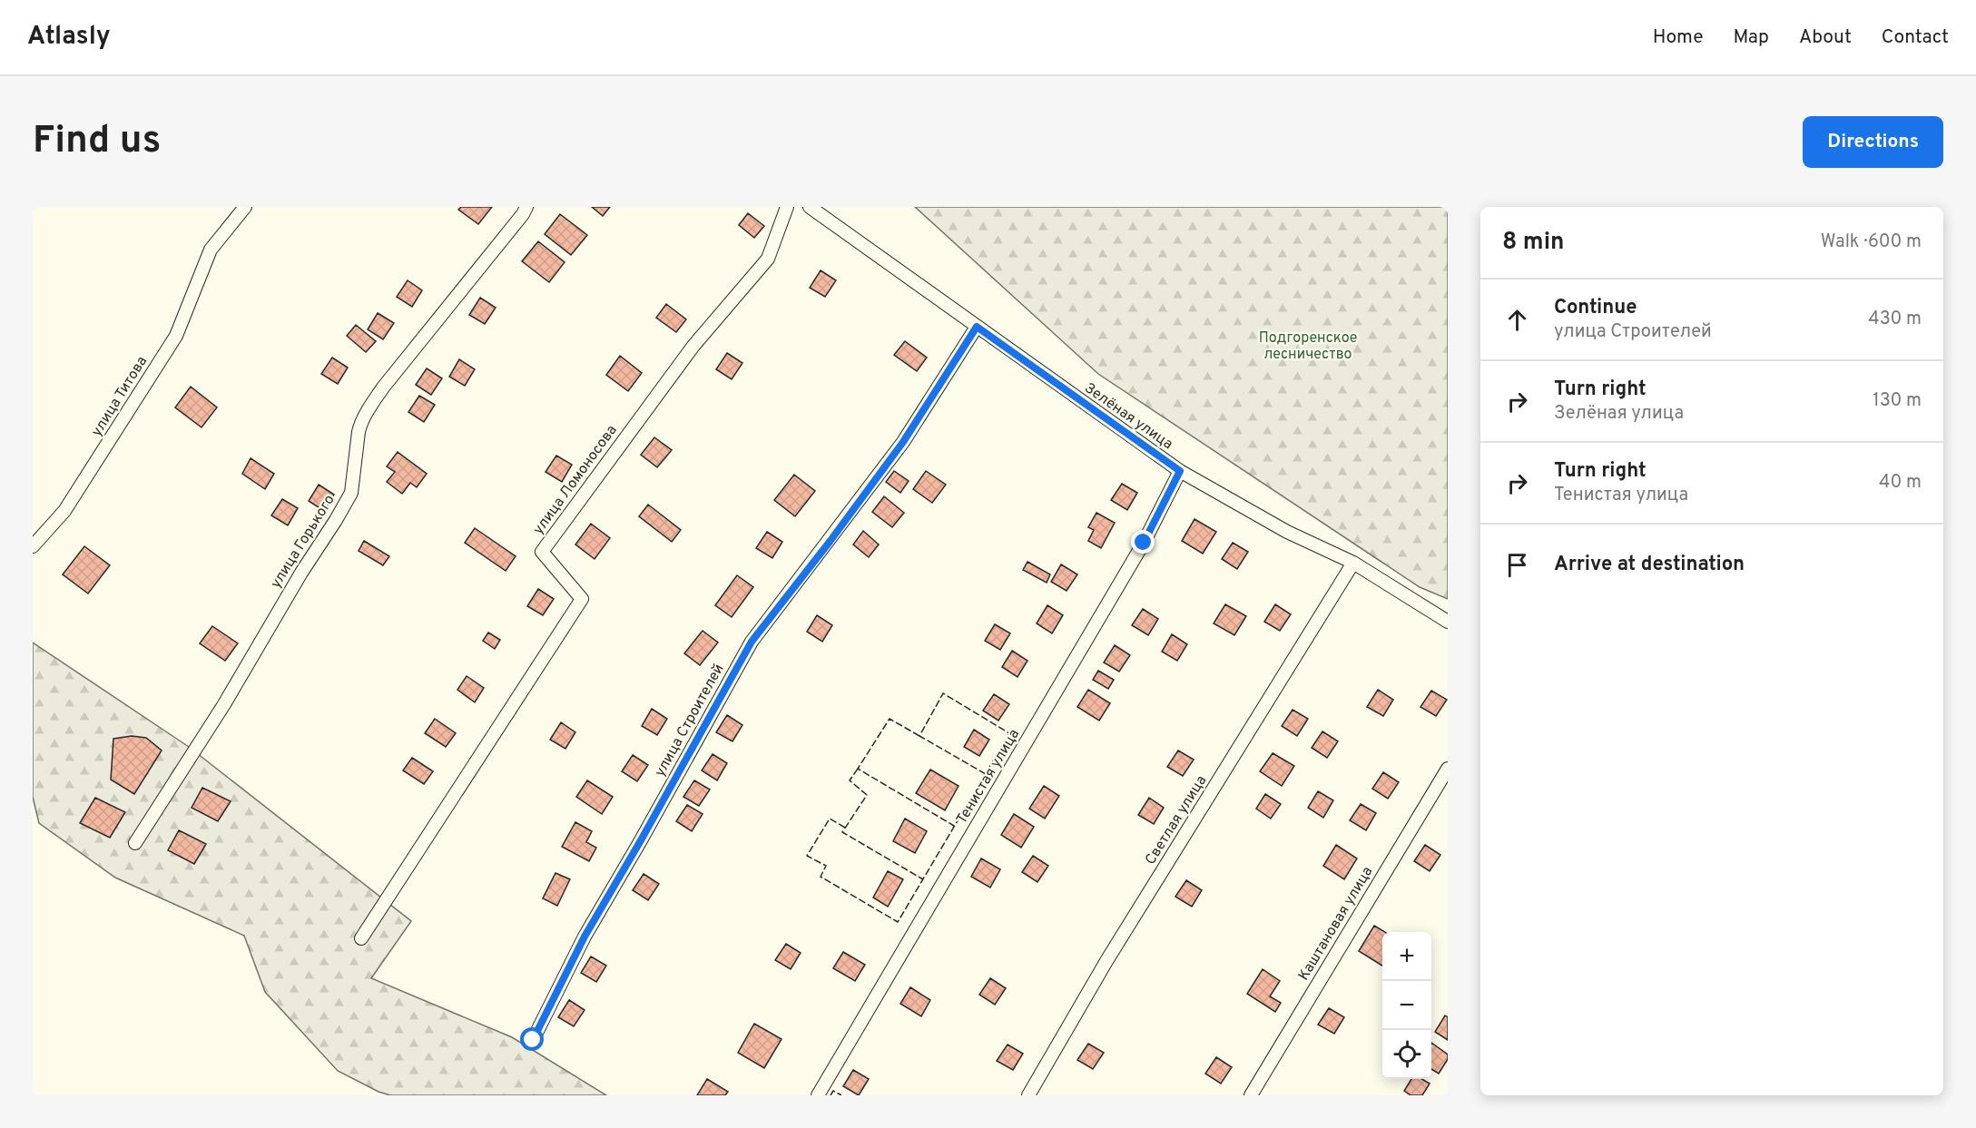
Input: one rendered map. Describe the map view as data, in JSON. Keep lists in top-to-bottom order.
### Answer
{
  "streets": {
    "street": [
      "улица Титова",
      "Зелёная улица",
      "улица Ломоносова",
      "улица Горького",
      "улица Строителей",
      "Тенистая улица",
      "Светлая улица",
      "Каштановая улица"
    ]
  },
  "crossings": [
    ["Зелёная улица", "улица Строителей"],
    ["Зелёная улица", "Тенистая улица"],
    ["Зелёная улица", "Светлая улица"]
  ],
  "parks": ["Подгоренское лесничество"],
  "page": {
    "header": "Atlasly",
    "nav": [
      "Home",
      "Map",
      "About",
      "Contact"
    ],
    "buttons": "Directions",
    "title": "Find us",
    "heading": ["8 min", "Walk · 600 m"],
    "list": [
      ["Continue", "улица Строителей", "430 m"],
      ["Turn right", "Зелёная улица", "130 m"],
      ["Turn right", "Тенистая улица", "40 m"],
      "Arrive at destination"
    ],
    "map_buttons": ["+", "−"]
  }
}
